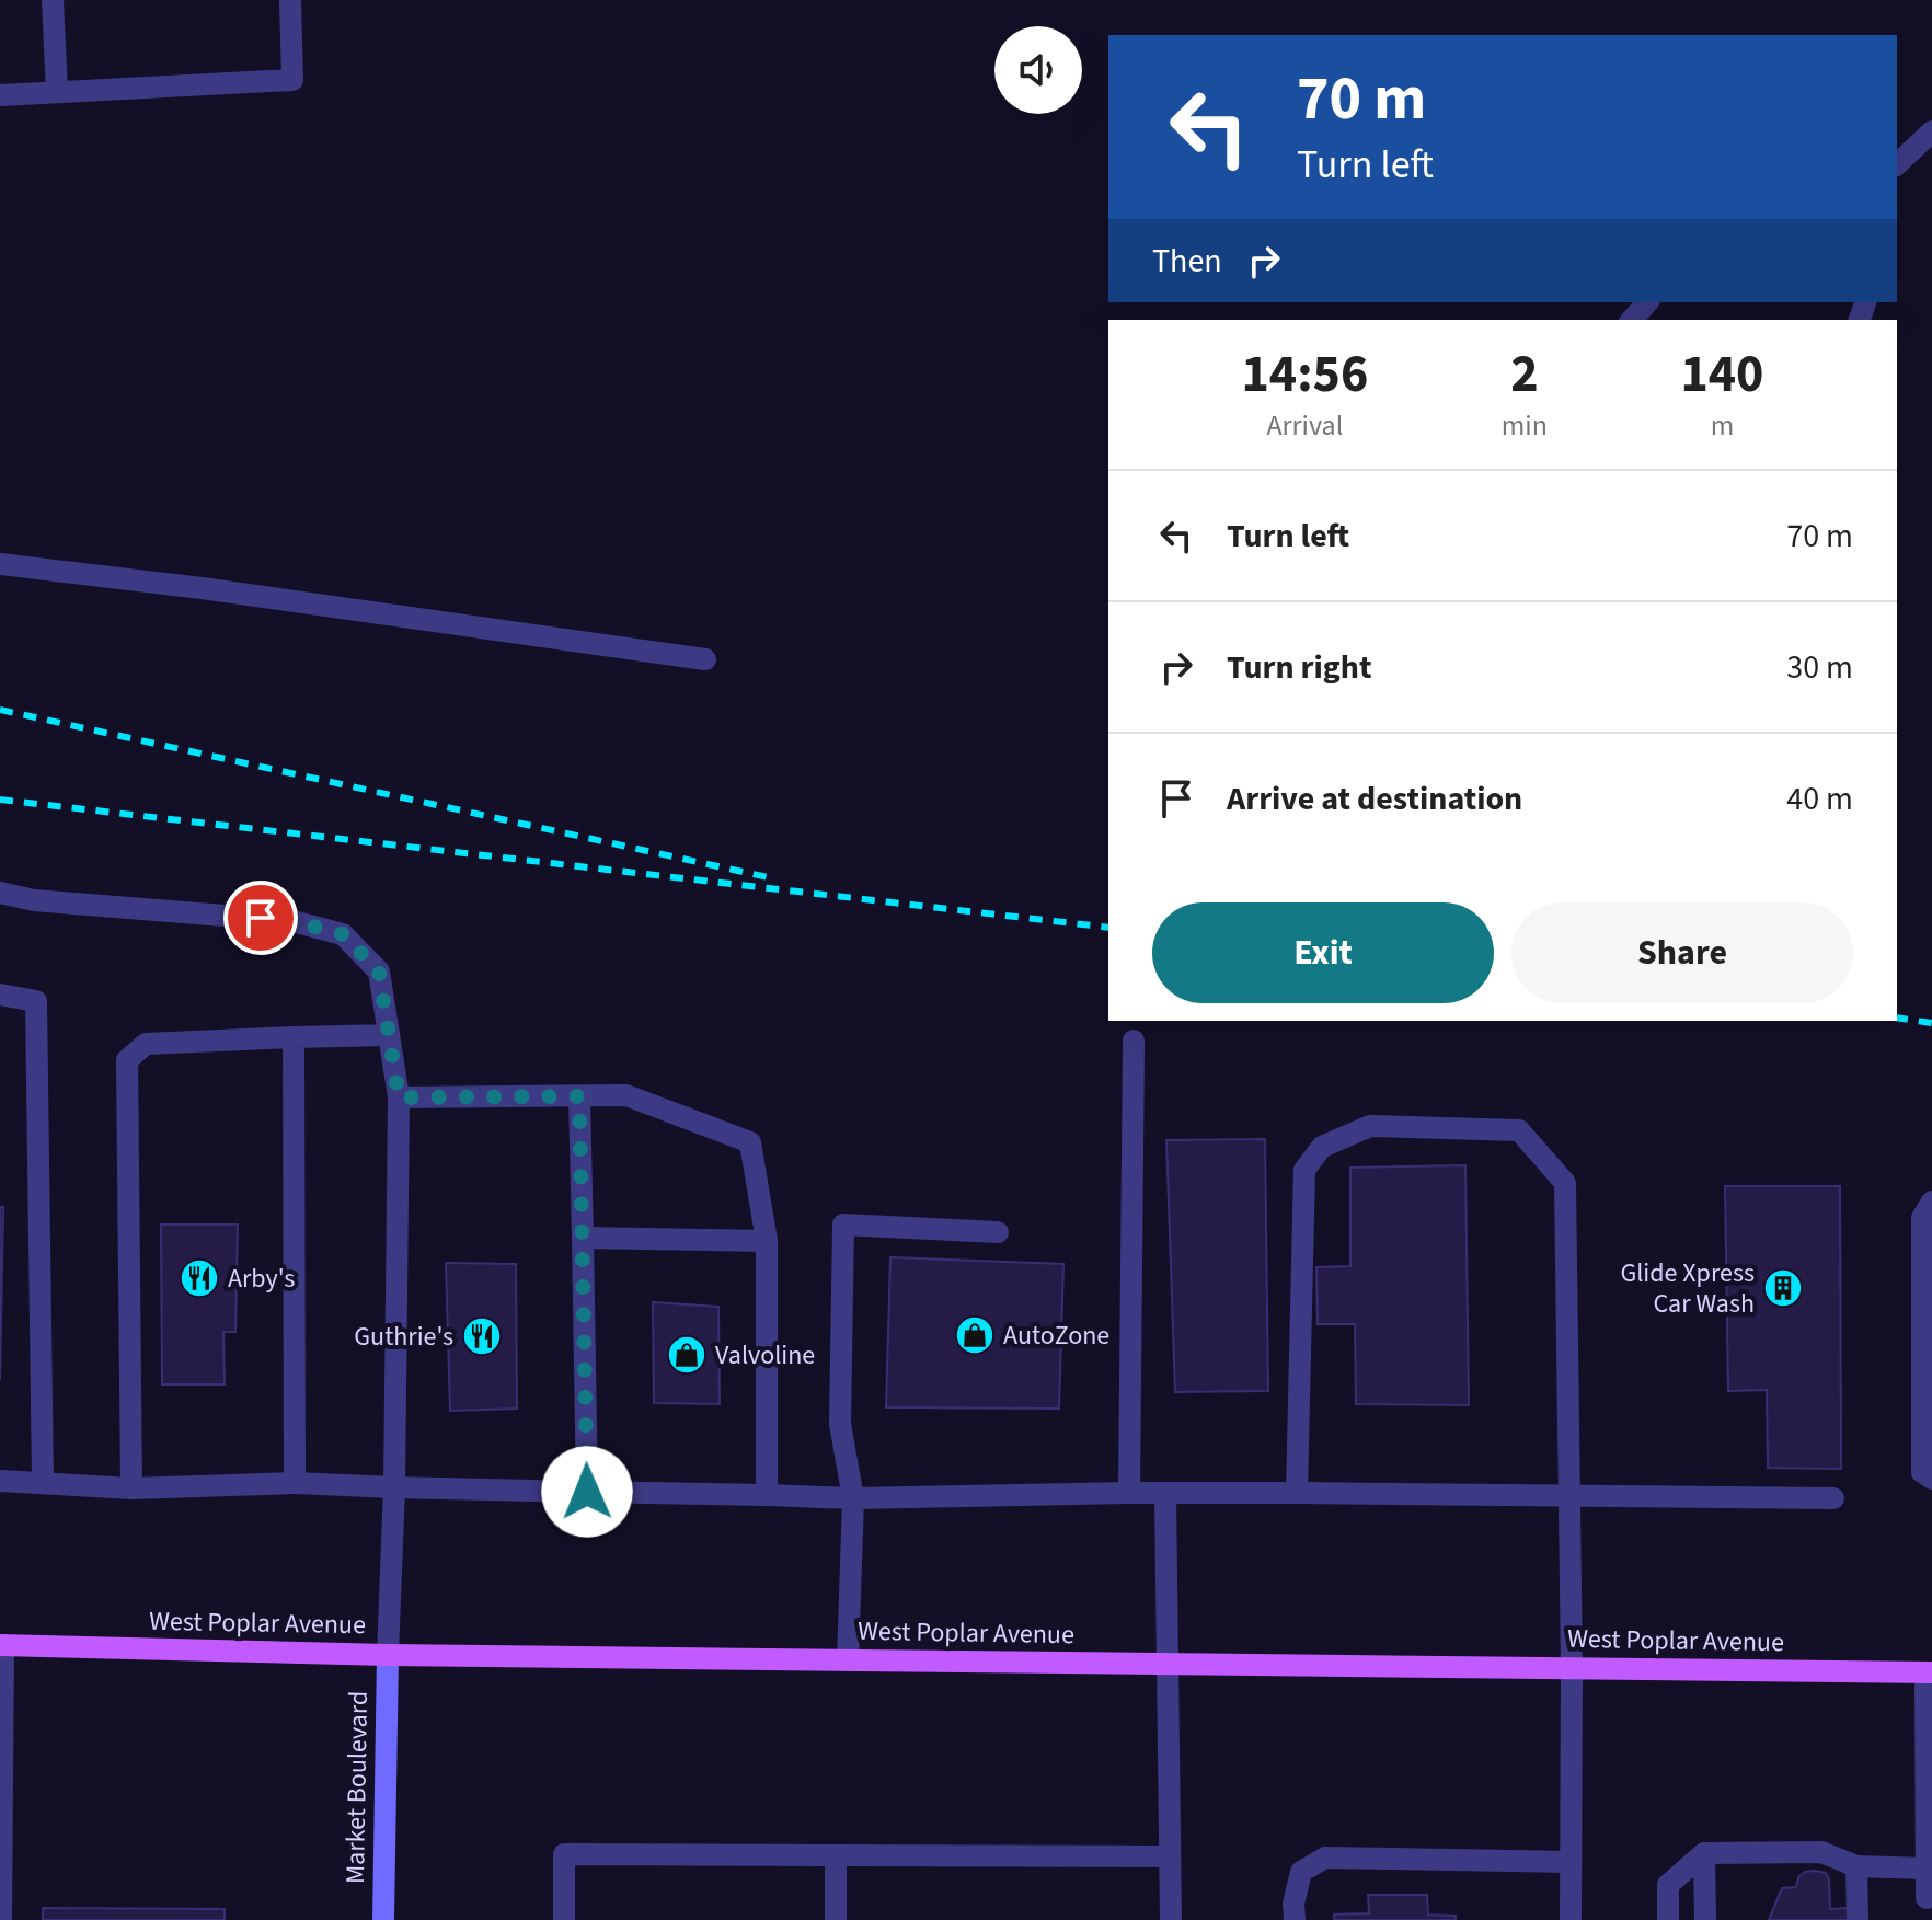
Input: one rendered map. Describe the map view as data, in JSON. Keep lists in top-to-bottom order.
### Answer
{
  "streets": {
    "main road": ["West Poplar Avenue"],
    "street": ["Market Boulevard"]
  },
  "crossings": [
    ["West Poplar Avenue", "Market Boulevard"]
  ],
  "places": {
    "restaurant": ["Arby's", "Guthrie's"],
    "building": ["Glide Xpress Car Wash"],
    "shop": ["AutoZone", "Valvoline"]
  },
  "page": {
    "turn": ["70 m", "Turn left"],
    "then": "Then",
    "eta": [
      "14:56",
      "Arrival",
      "2",
      "min",
      "140",
      "m"
    ],
    "list": [
      {
        "name": "Turn left",
        "value": "70 m"
      },
      {
        "name": "Turn right",
        "value": "30 m"
      },
      {
        "name": "Arrive at destination",
        "value": "40 m"
      }
    ],
    "buttons": ["Exit", "Share"]
  }
}
